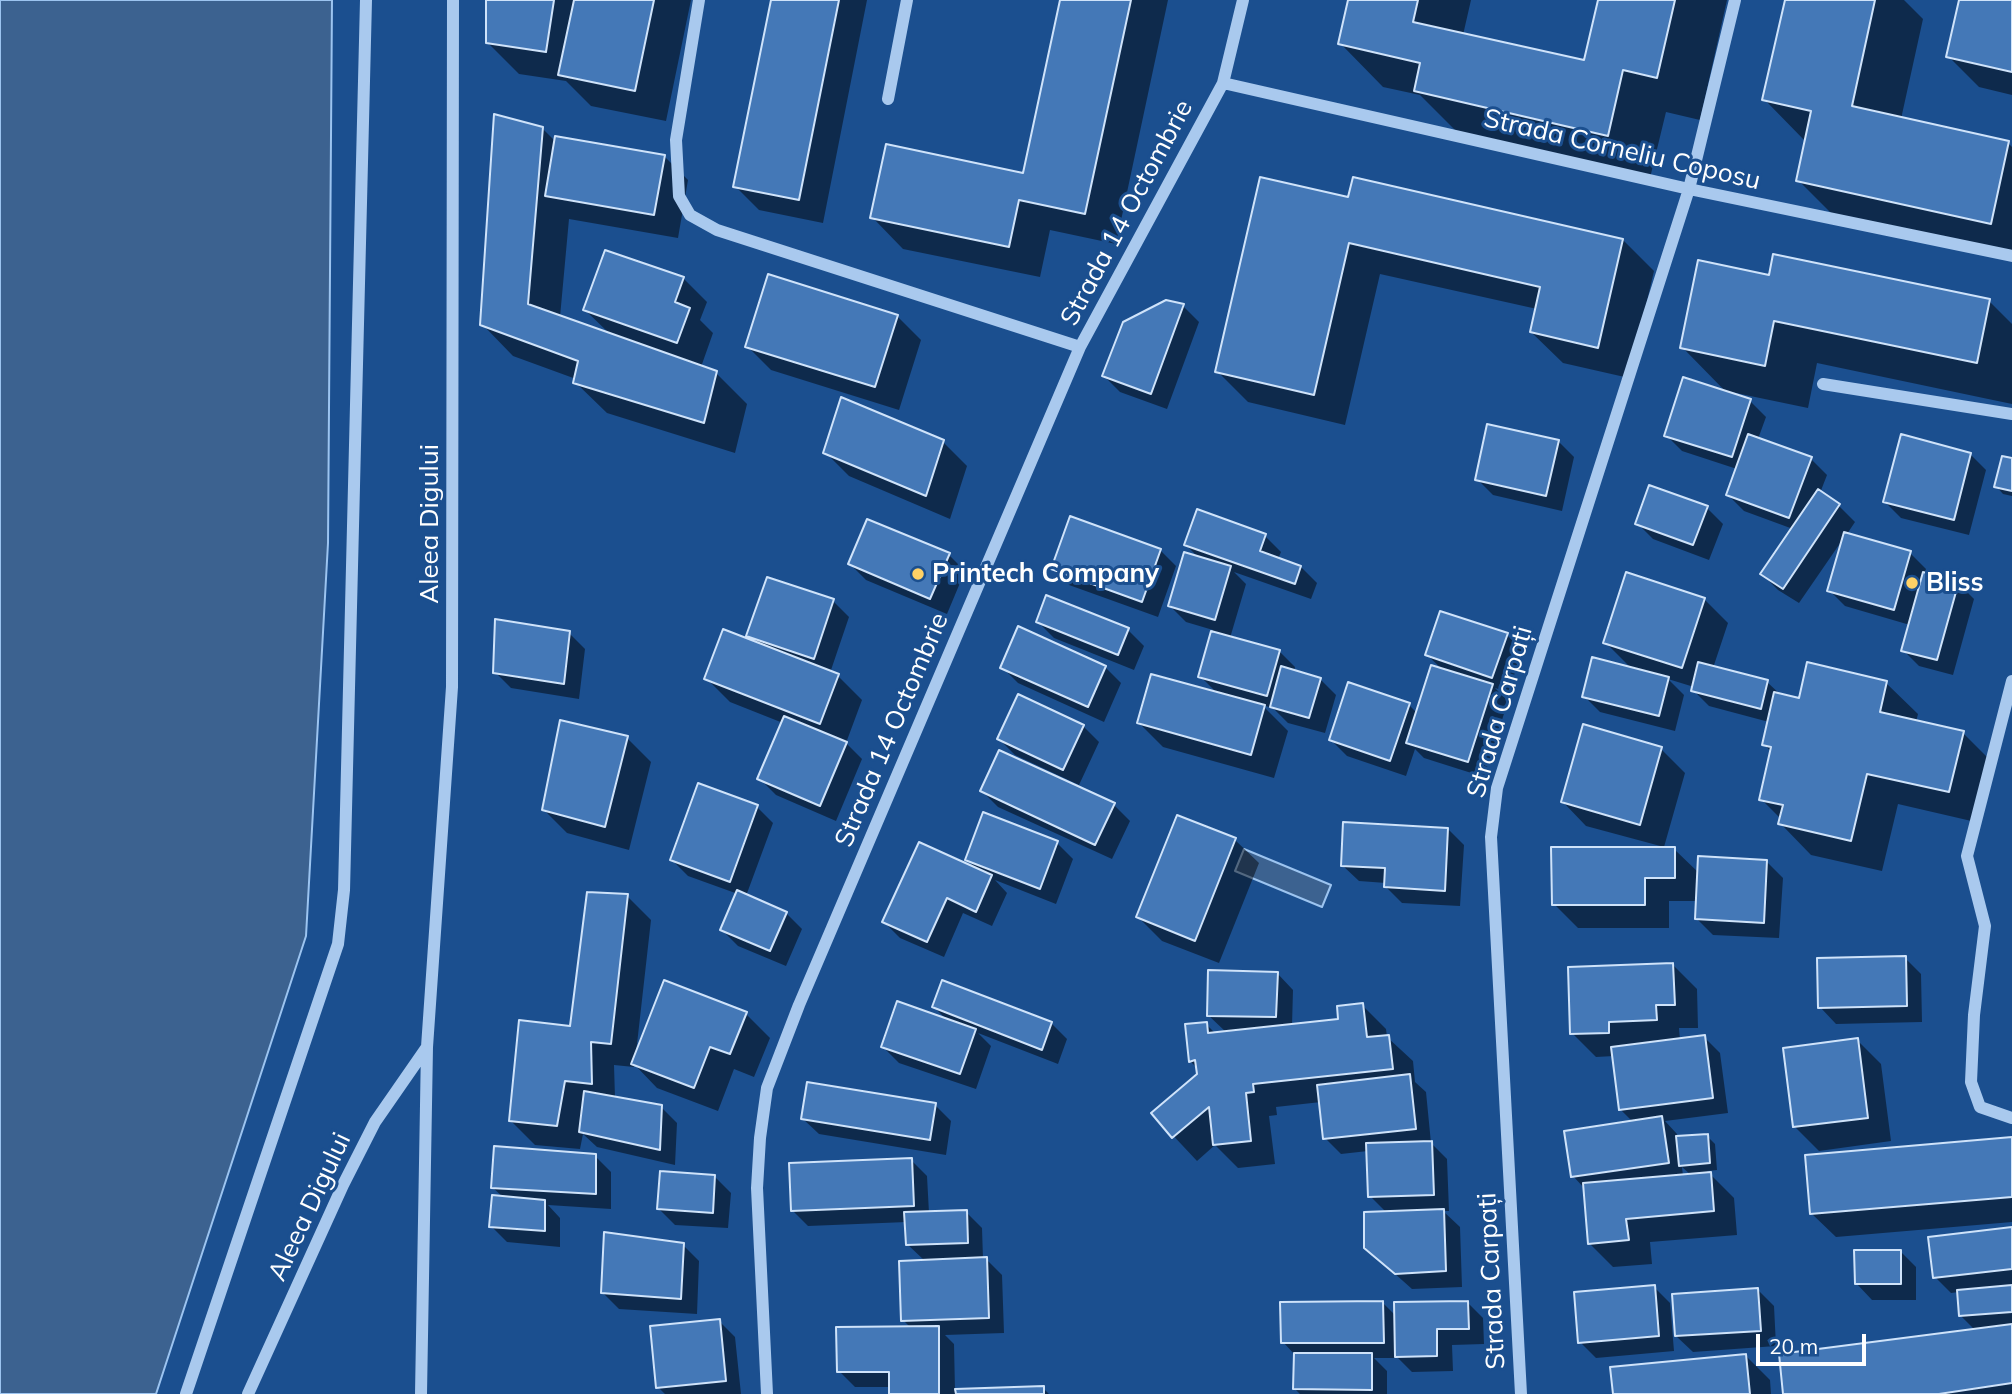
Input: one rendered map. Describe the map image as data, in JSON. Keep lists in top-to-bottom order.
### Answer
{
  "streets": {
    "street": [
      "Strada Corneliu Coposu",
      "Strada 14 Octombrie",
      "Aleea Digului",
      "Strada Carpați"
    ]
  },
  "crossings": [
    ["Strada Corneliu Coposu", "Strada 14 Octombrie"],
    ["Strada Corneliu Coposu", "Strada Carpați"]
  ],
  "places": ["Printech Company", "Bliss"],
  "scale_bar": "20 m"
}
